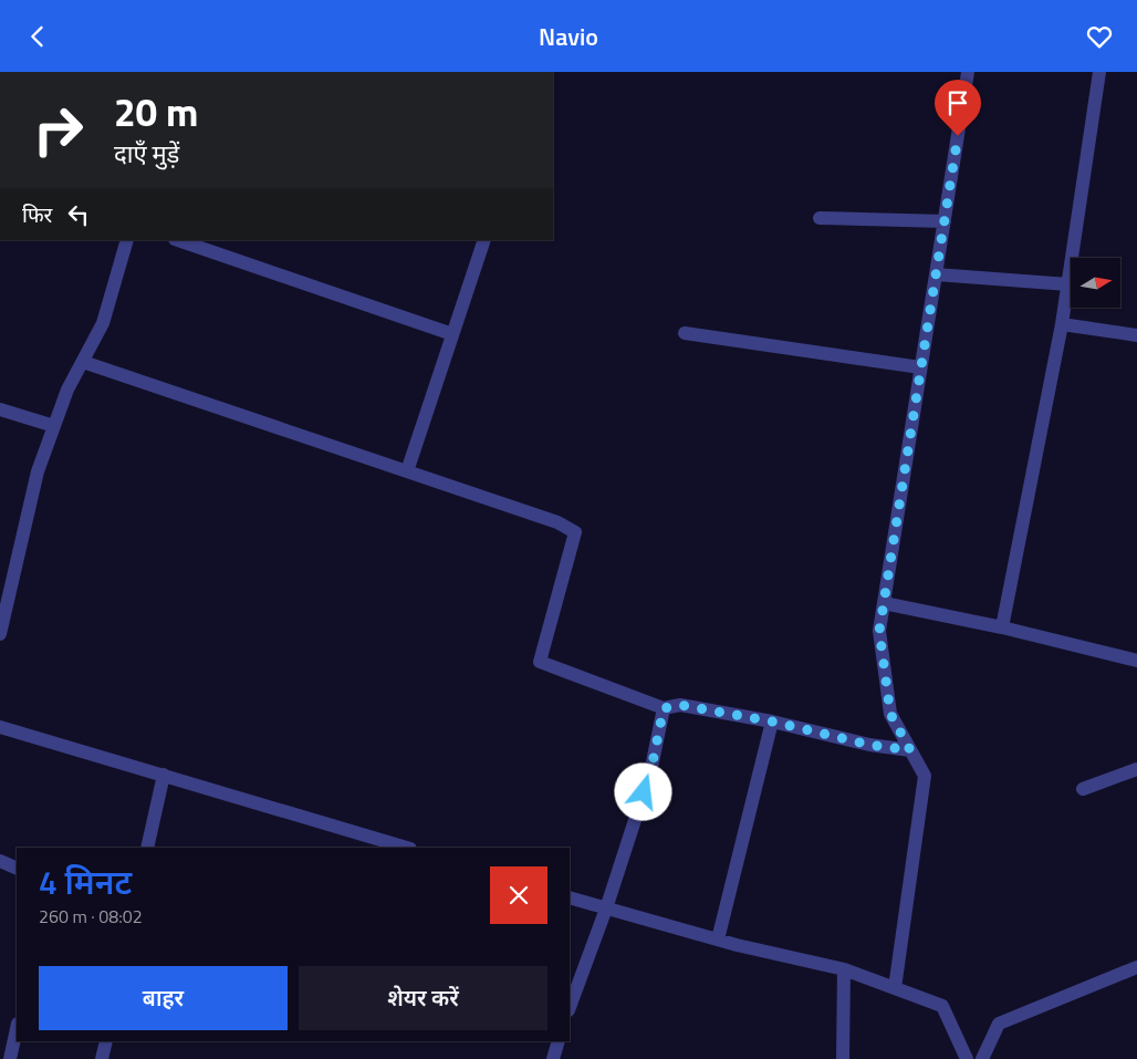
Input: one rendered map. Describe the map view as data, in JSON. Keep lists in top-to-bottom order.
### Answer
{
  "north": "right",
  "page": {
    "header": "Navio",
    "turn": ["20 m", "दाएँ मुड़ें"],
    "then": "फिर",
    "heading": ["4 मिनट", "260 m · 08:02"],
    "buttons": ["बाहर", "शेयर करें"]
  }
}
